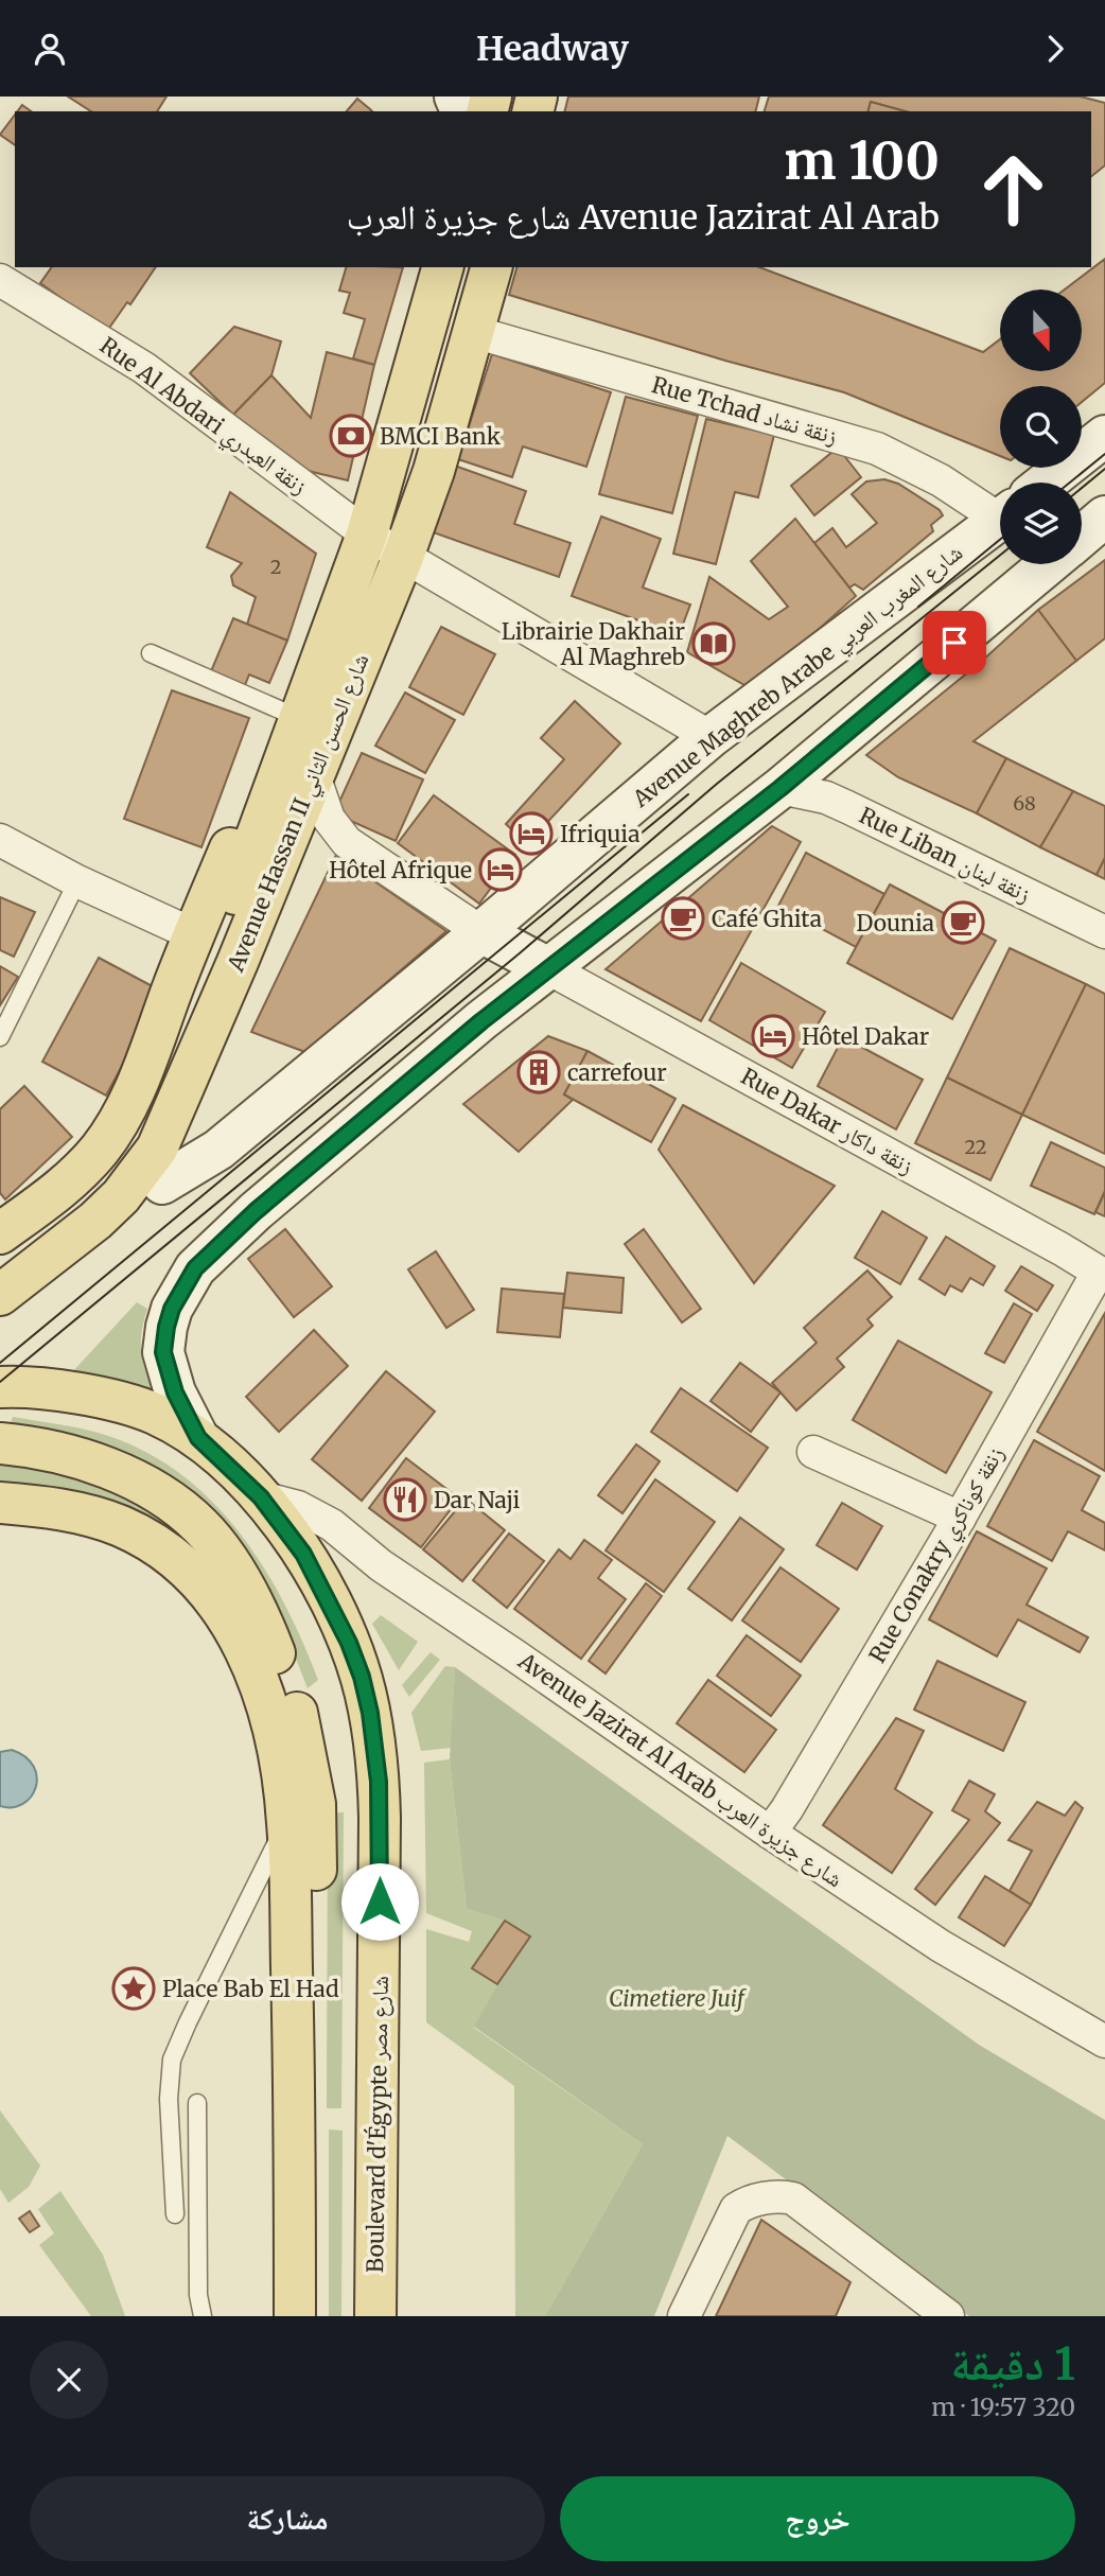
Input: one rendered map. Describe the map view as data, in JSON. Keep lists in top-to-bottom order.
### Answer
{
  "streets": {
    "main road": ["Avenue Maghreb Arabe شارع المغرب العربي", "Avenue Hassan II شارع الحسن الثاني", "Boulevard d'Égypte شارع مصر"],
    "street": [
      "Rue Tchad زنقة نشاد",
      "Rue Al Abdari زنقة العبدري",
      "Rue Liban زنقة لبنان",
      "Rue Dakar زنقة داكار",
      "Rue Conakry زنقة كوناكري",
      "Avenue Jazirat Al Arab شارع جزيرة العرب"
    ]
  },
  "crossings": [
    ["Rue Tchad زنقة نشاد", "Avenue Hassan II شارع الحسن الثاني"],
    ["Rue Al Abdari زنقة العبدري", "Avenue Hassan II شارع الحسن الثاني"],
    ["Rue Dakar زنقة داكار", "Rue Conakry زنقة كوناكري"],
    ["Rue Conakry زنقة كوناكري", "Avenue Jazirat Al Arab شارع جزيرة العرب"],
    ["Avenue Jazirat Al Arab شارع جزيرة العرب", "Boulevard d'Égypte شارع مصر"]
  ],
  "parks": ["Cimetiere Juif"],
  "places": {
    "bank": ["BMCI Bank"],
    "library": ["Librairie Dakhair Al Maghreb"],
    "hotel": ["Ifriquia", "Hôtel Afrique", "Hôtel Dakar"],
    "cafe": ["Café Ghita", "Dounia"],
    "building": ["carrefour"],
    "restaurant": ["Dar Naji"],
    "place": ["Place Bab El Had"]
  },
  "house_numbers": ["2", "68", "22"],
  "north": "bottom",
  "page": {
    "header": "Headway",
    "turn": ["100 m", "Avenue Jazirat Al Arab شارع جزيرة العرب"],
    "heading": ["1 دقيقة", "320 m · 19:57"],
    "buttons": ["خروج", "مشاركة"]
  }
}
